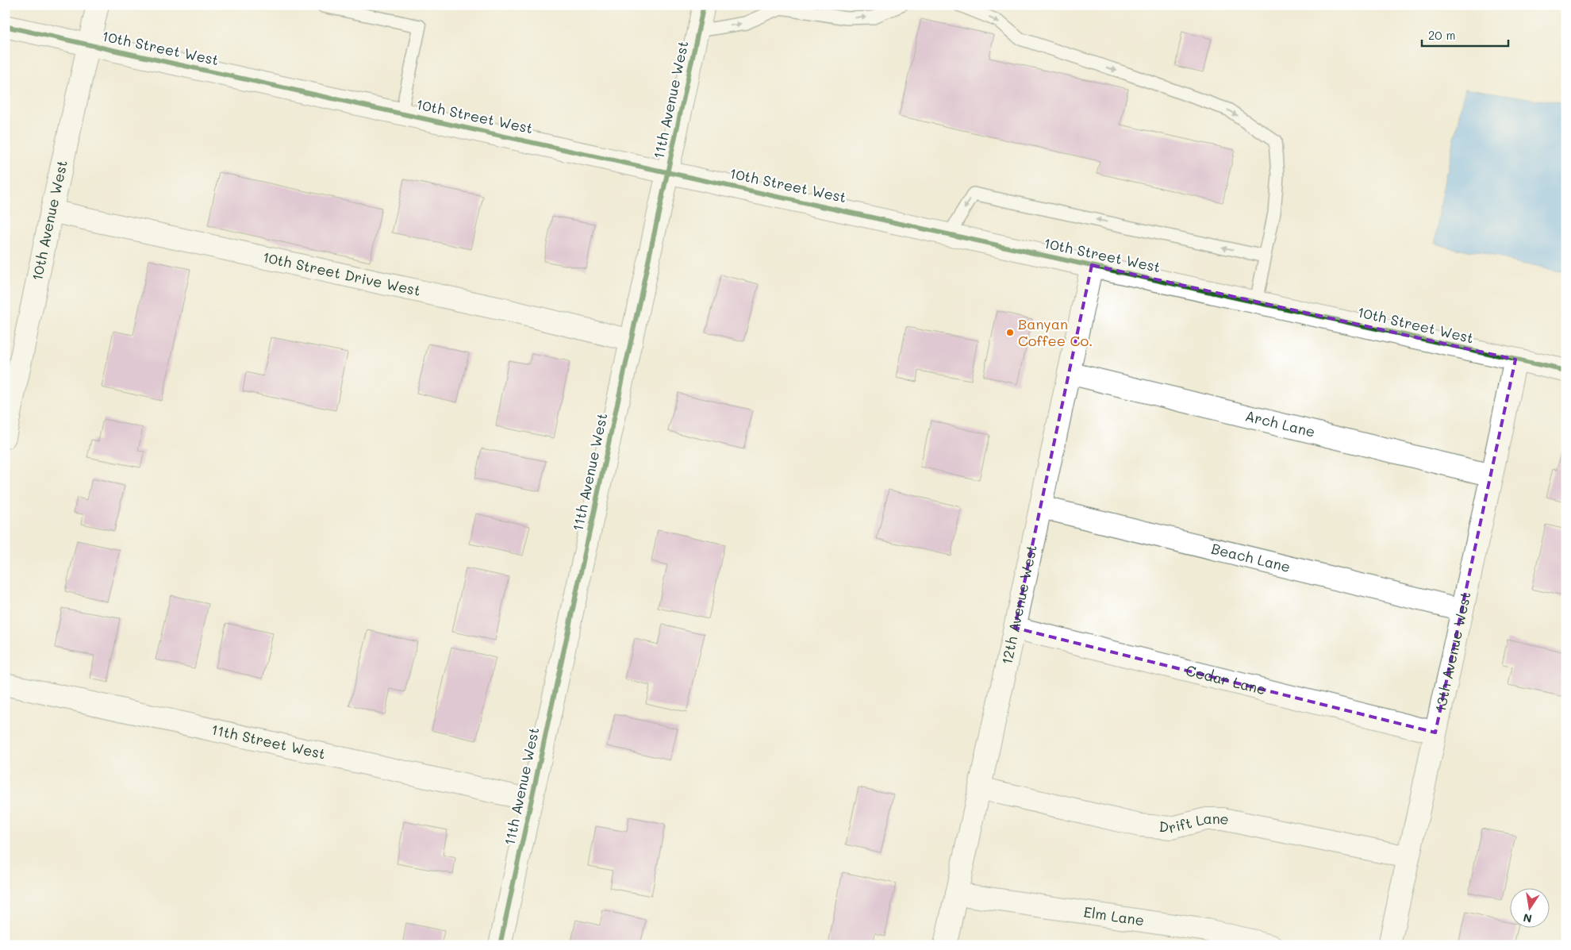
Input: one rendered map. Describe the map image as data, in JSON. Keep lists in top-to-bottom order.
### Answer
{
  "streets": {
    "street": [
      "10th Street West",
      "11th Avenue West",
      "10th Avenue West",
      "10th Street Drive West",
      "Arch Lane",
      "Beach Lane",
      "12th Avenue West",
      "13th Avenue West",
      "Cedar Lane",
      "11th Street West",
      "Drift Lane",
      "Elm Lane"
    ]
  },
  "crossings": [
    ["10th Street West", "11th Avenue West"],
    ["10th Street West", "10th Avenue West"],
    ["10th Street West", "12th Avenue West"],
    ["10th Street West", "13th Avenue West"],
    ["11th Avenue West", "10th Street Drive West"],
    ["11th Avenue West", "11th Street West"],
    ["10th Avenue West", "10th Street Drive West"],
    ["Arch Lane", "12th Avenue West"],
    ["Arch Lane", "13th Avenue West"],
    ["Beach Lane", "12th Avenue West"],
    ["Beach Lane", "13th Avenue West"],
    ["12th Avenue West", "Cedar Lane"],
    ["12th Avenue West", "Drift Lane"],
    ["12th Avenue West", "Elm Lane"],
    ["13th Avenue West", "Cedar Lane"],
    ["13th Avenue West", "Drift Lane"]
  ],
  "places": ["Banyan Coffee Co."],
  "scale_bar": "20 m",
  "north": "bottom"
}
